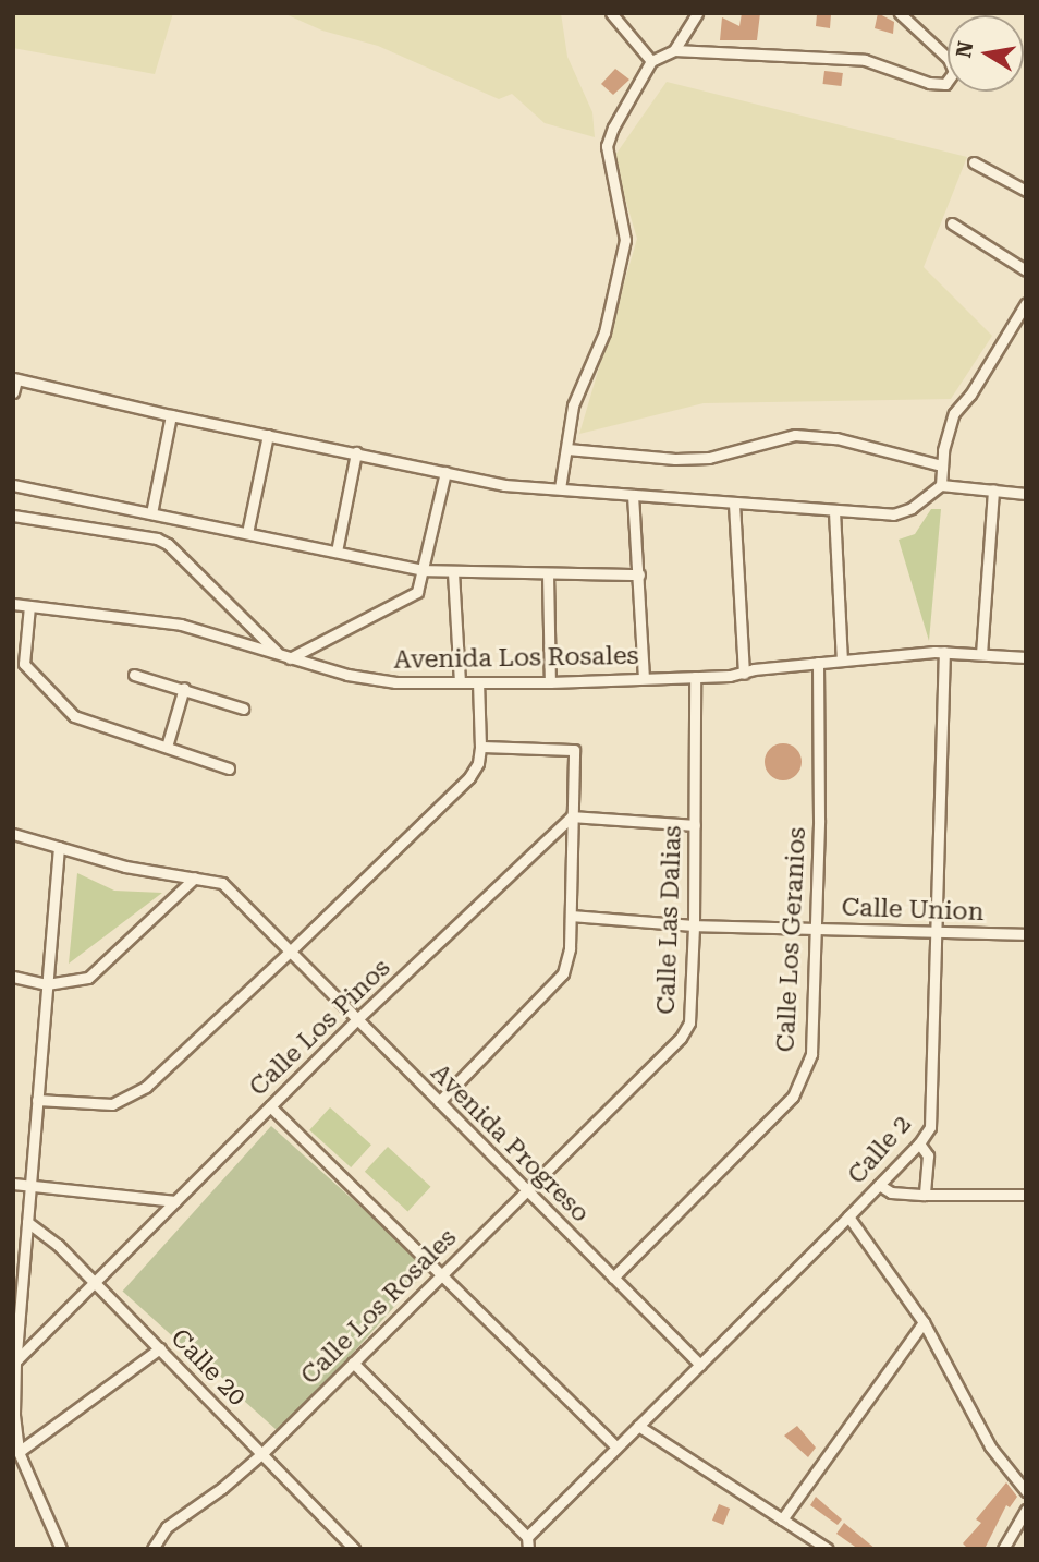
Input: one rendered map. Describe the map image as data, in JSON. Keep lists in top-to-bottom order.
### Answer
{
  "streets": {
    "street": [
      "Avenida Los Rosales",
      "Calle Union",
      "Calle Las Dalias",
      "Calle Los Geranios",
      "Calle Los Pinos",
      "Avenida Progreso",
      "Calle 2",
      "Calle Los Rosales",
      "Calle 20"
    ]
  },
  "crossings": [
    ["Avenida Los Rosales", "Calle Las Dalias"],
    ["Avenida Los Rosales", "Calle Los Geranios"],
    ["Avenida Los Rosales", "Calle 2"],
    ["Calle Union", "Calle Las Dalias"],
    ["Calle Union", "Calle Los Geranios"],
    ["Calle Union", "Calle 2"],
    ["Calle Las Dalias", "Avenida Progreso"],
    ["Calle Las Dalias", "Calle Los Rosales"],
    ["Calle Los Geranios", "Avenida Progreso"],
    ["Calle Los Pinos", "Avenida Progreso"],
    ["Calle Los Pinos", "Calle 20"],
    ["Avenida Progreso", "Calle 2"],
    ["Avenida Progreso", "Calle Los Rosales"],
    ["Calle Los Rosales", "Calle 20"]
  ],
  "north": "left"
}
